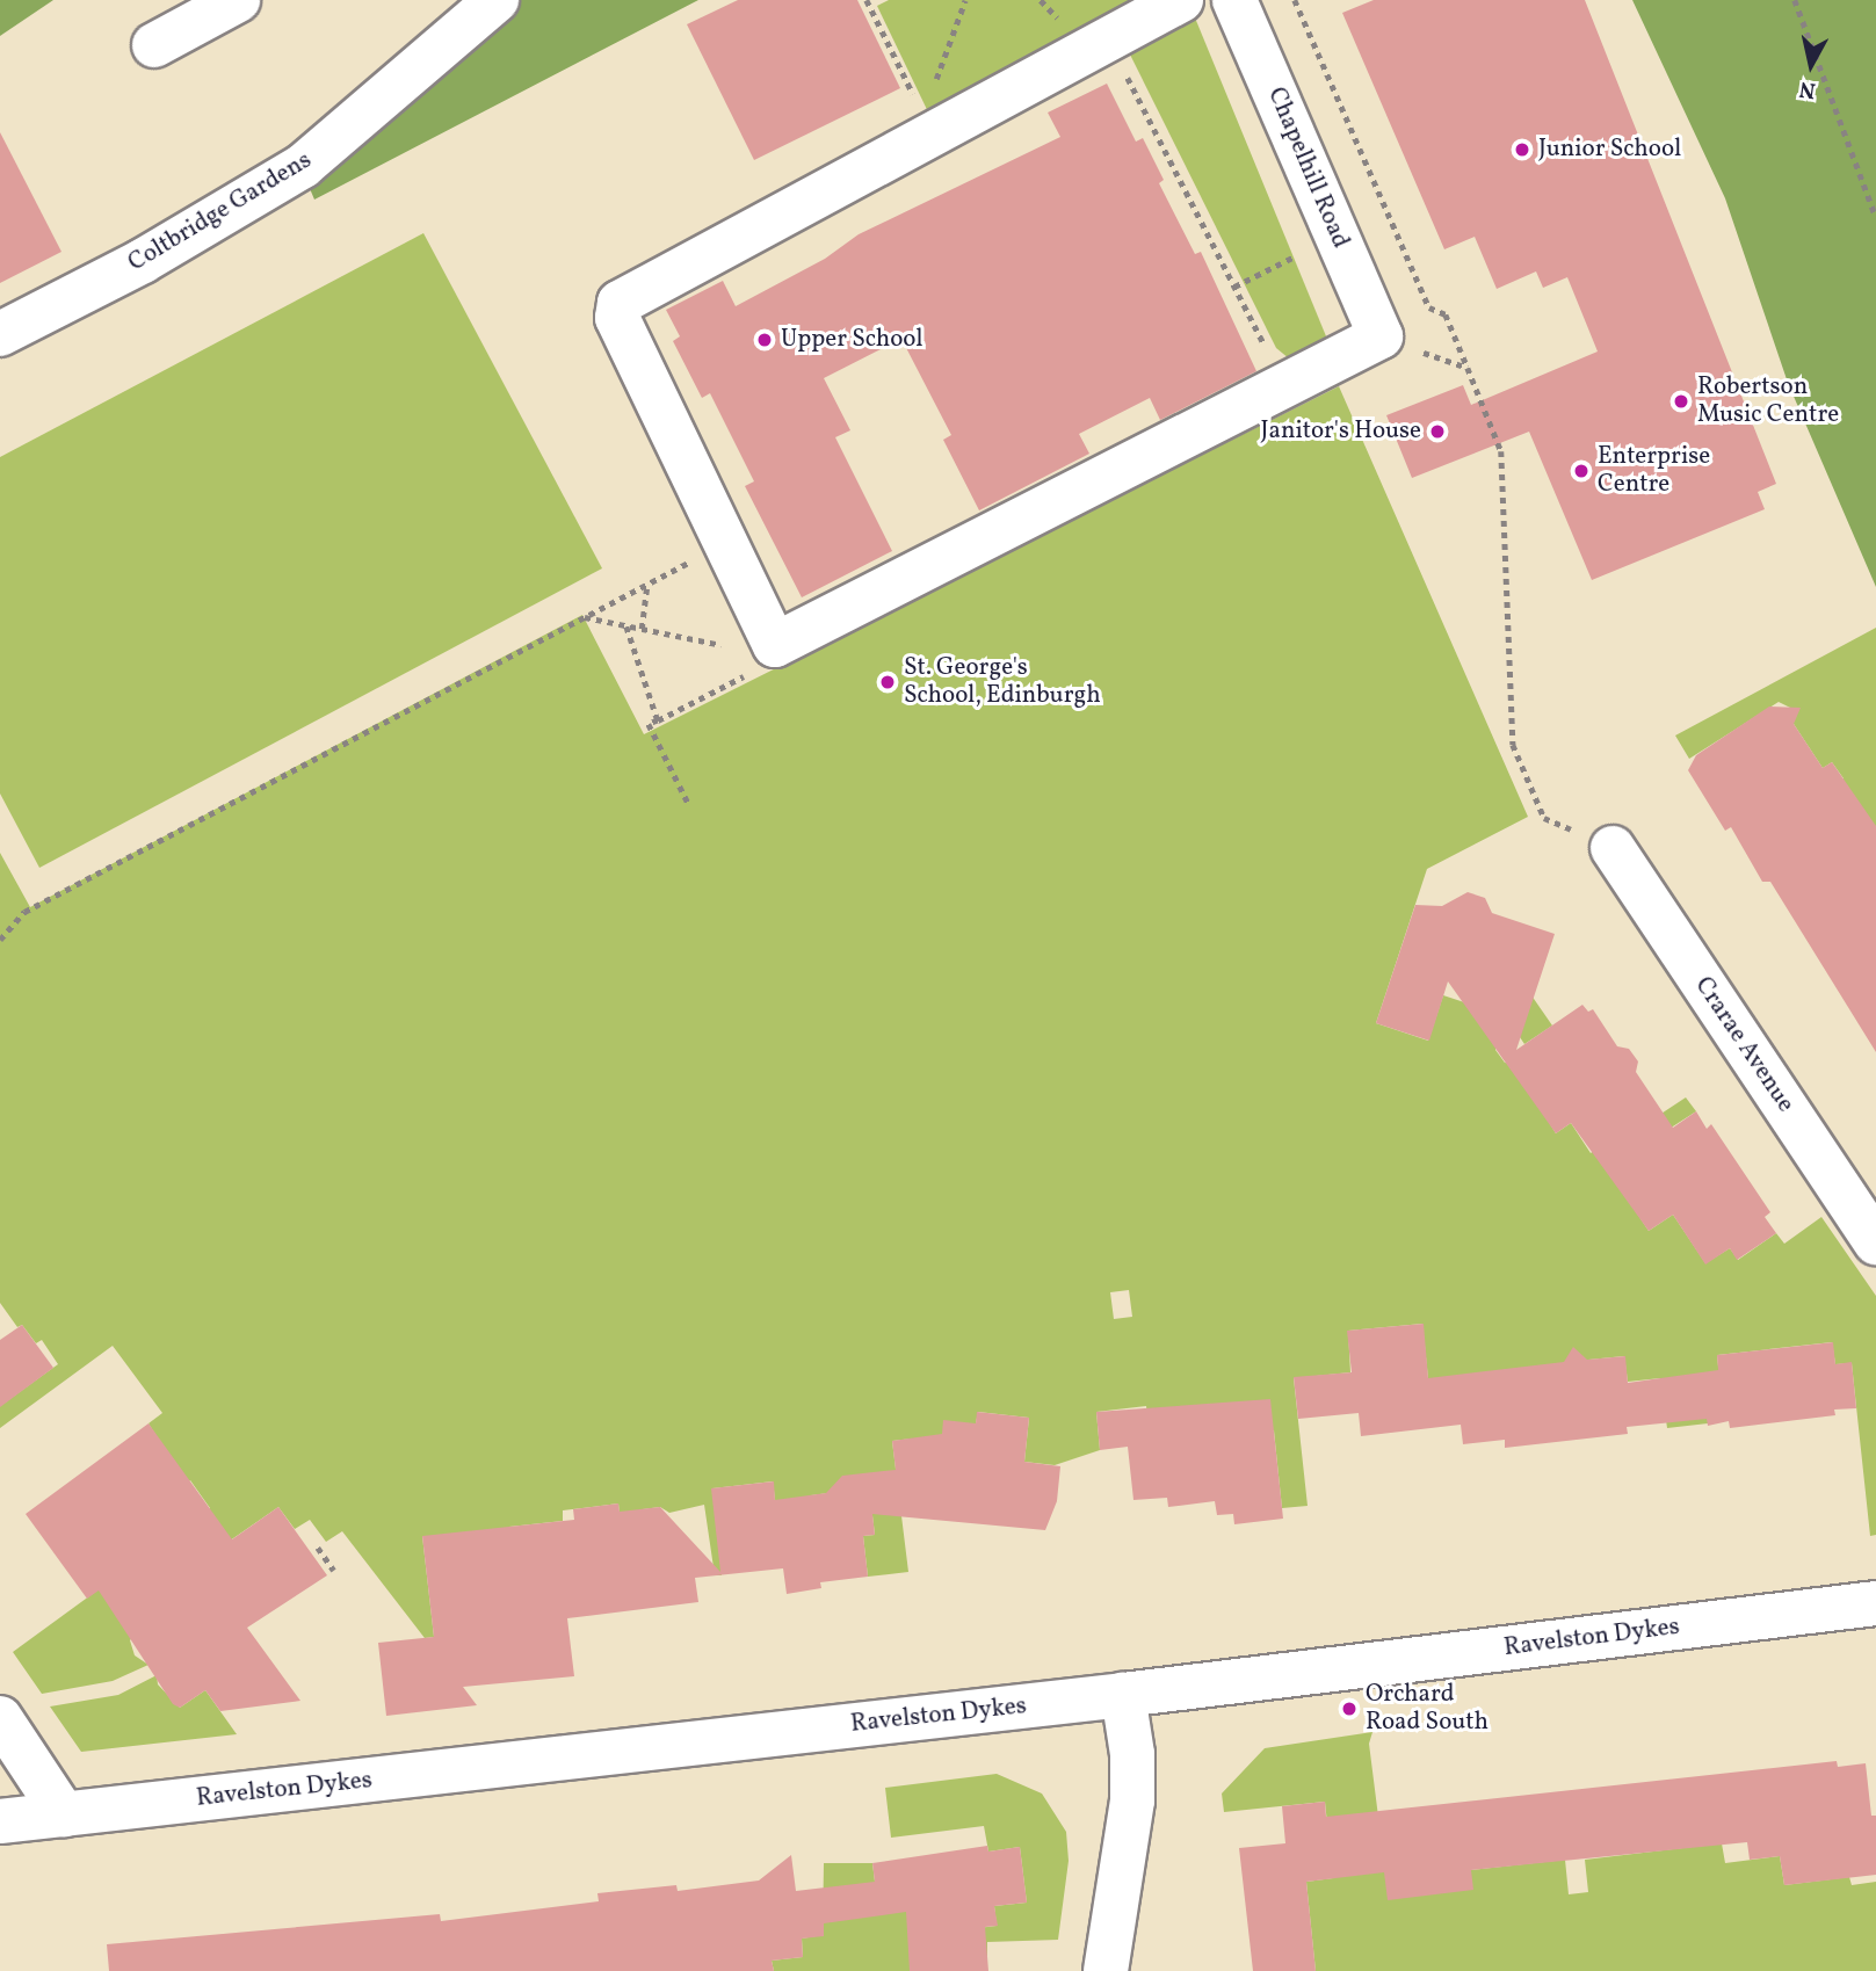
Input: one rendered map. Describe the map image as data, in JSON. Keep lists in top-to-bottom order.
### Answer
{
  "streets": {
    "street": [
      "Chapelhill Road",
      "Coltbridge Gardens",
      "Crarae Avenue",
      "Ravelston Dykes"
    ]
  },
  "places": [
    "Junior School",
    "Upper School",
    "Robertson Music Centre",
    "Janitor's House",
    "Enterprise Centre",
    "St. George's School, Edinburgh",
    "Orchard Road South"
  ],
  "north": "bottom"
}
